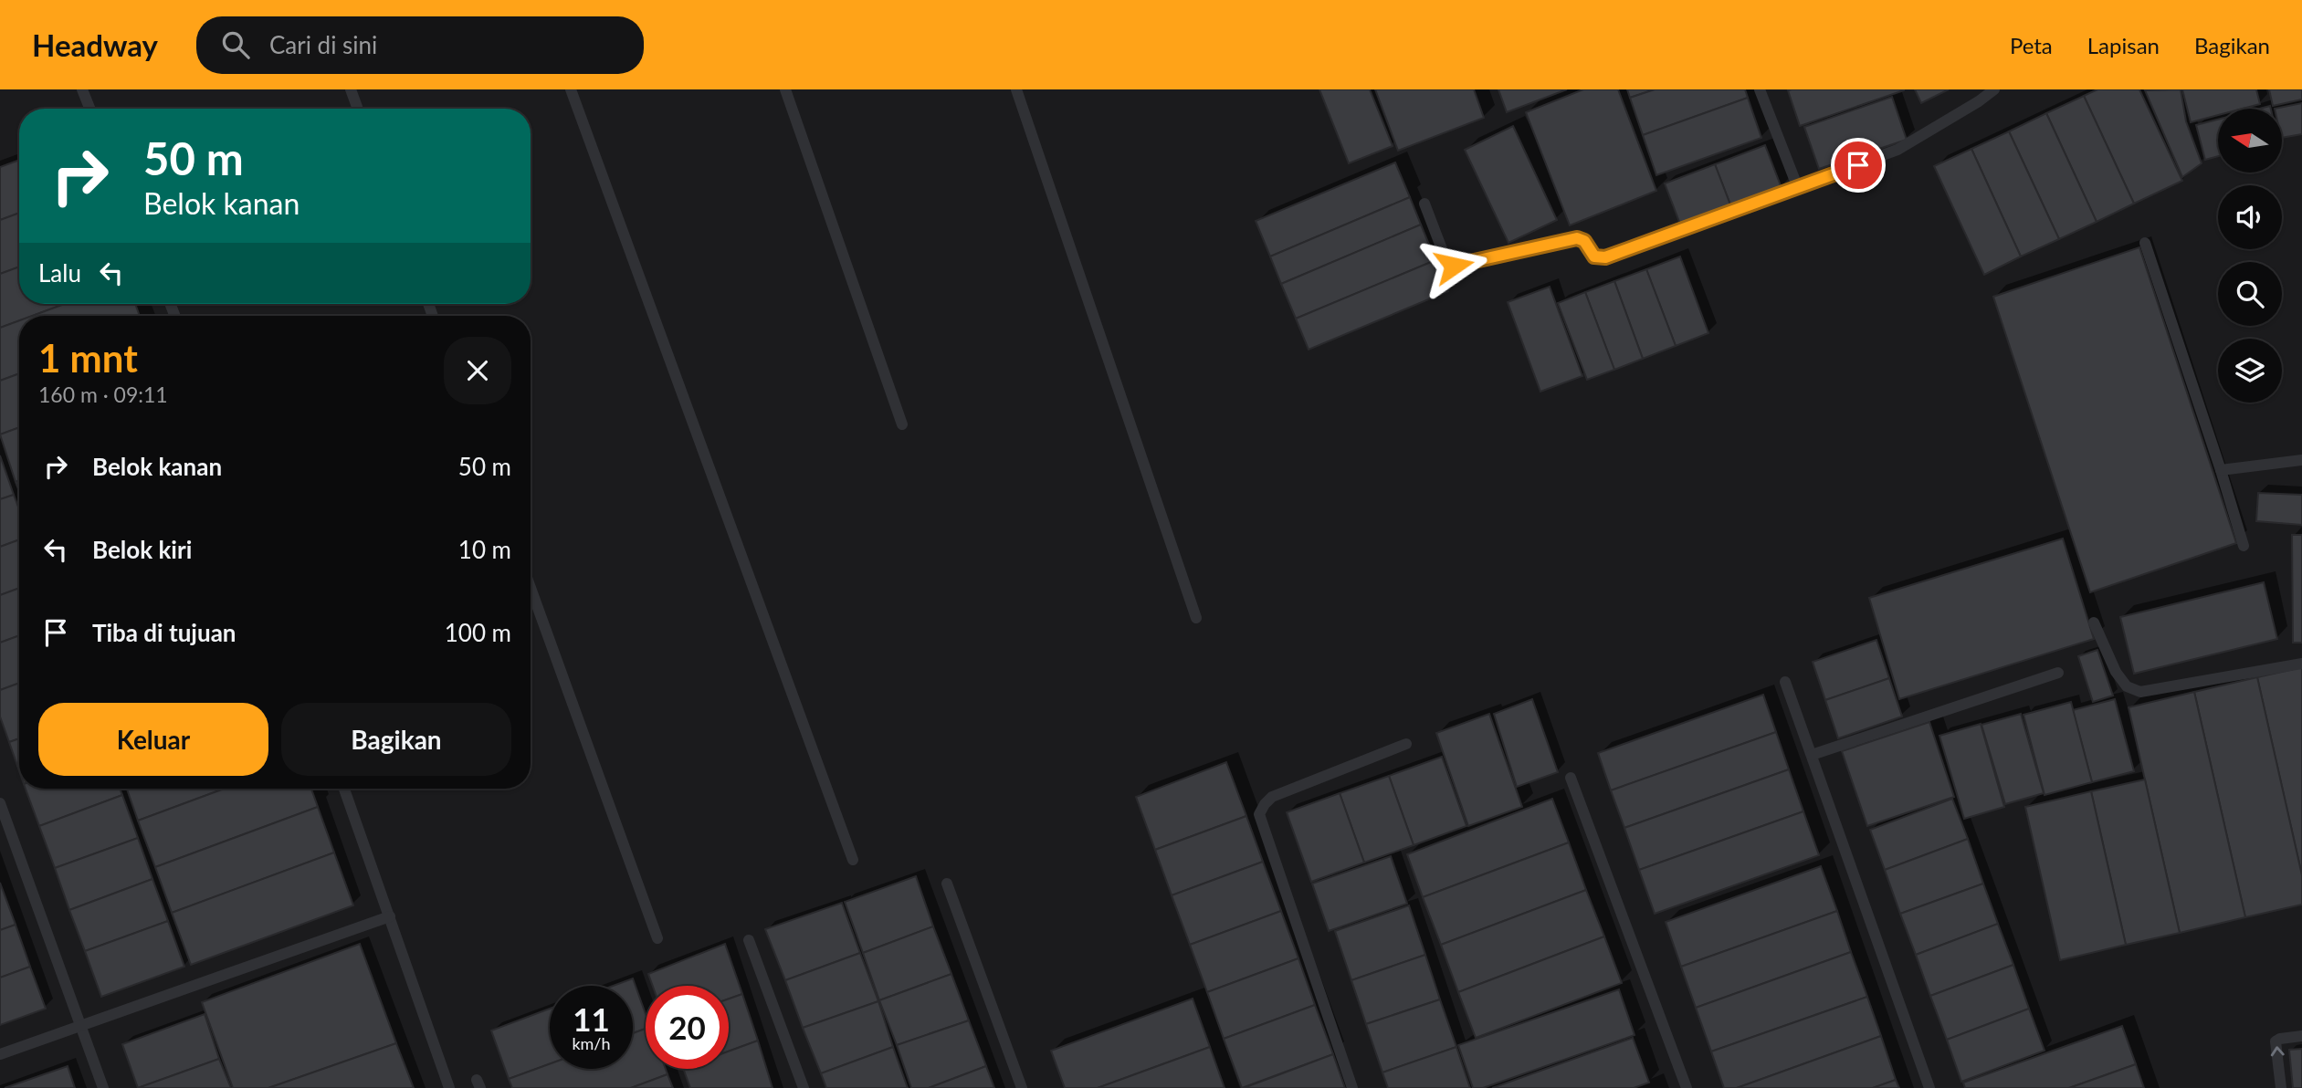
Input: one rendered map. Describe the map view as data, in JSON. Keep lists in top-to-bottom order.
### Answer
{
  "north": "left",
  "page": {
    "header": "Headway",
    "search": "Cari di sini",
    "nav": ["Peta", "Lapisan", "Bagikan"],
    "turn": ["50 m", "Belok kanan"],
    "then": "Lalu",
    "heading": ["1 mnt", "160 m · 09:11"],
    "list": [
      {
        "name": "Belok kanan",
        "value": "50 m"
      },
      {
        "name": "Belok kiri",
        "value": "10 m"
      },
      {
        "name": "Tiba di tujuan",
        "value": "100 m"
      }
    ],
    "buttons": ["Keluar", "Bagikan"],
    "speed": "11 km/h",
    "limit": "20"
  }
}
